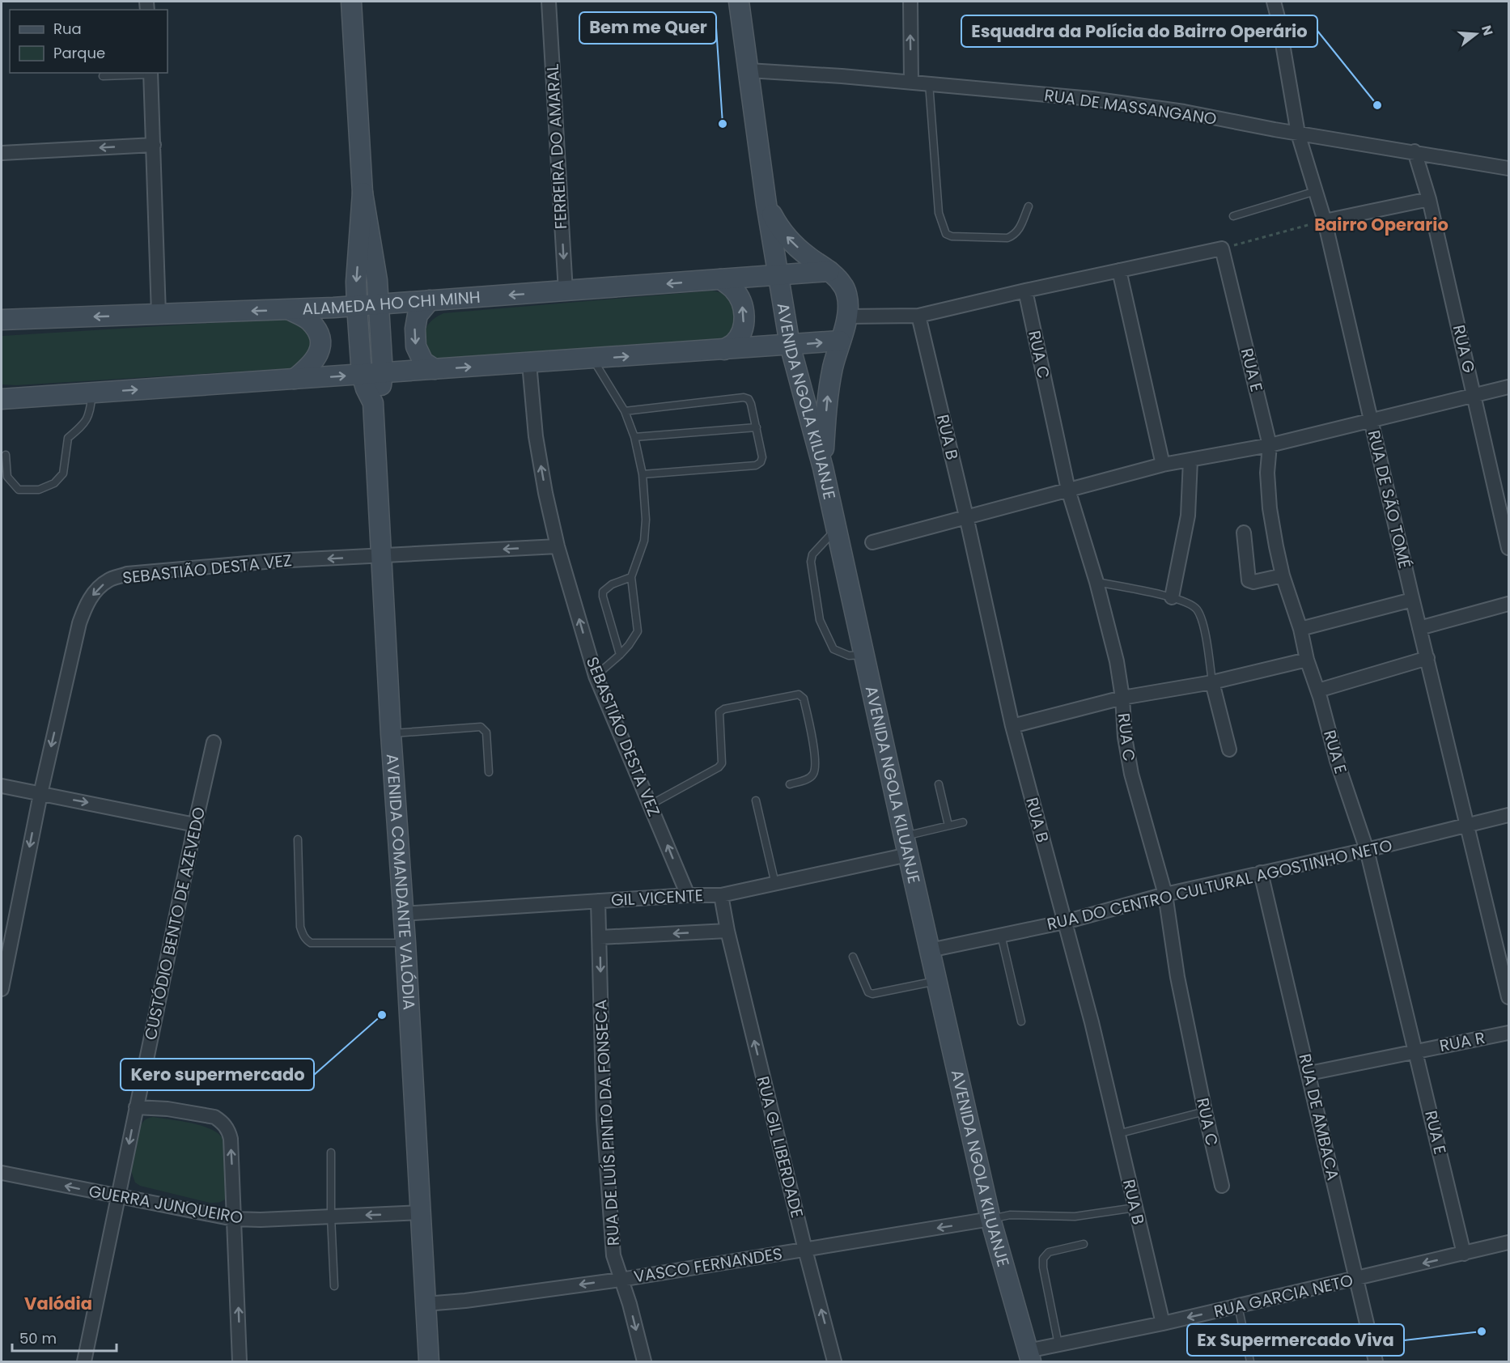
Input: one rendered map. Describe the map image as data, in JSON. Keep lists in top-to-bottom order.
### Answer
{
  "streets": {
    "main road": ["ALAMEDA HO CHI MINH", "AVENIDA NGOLA KILUANJE", "AVENIDA COMANDANTE VALÓDIA"],
    "street": [
      "RUA DE MASSANGANO",
      "FERREIRA DO AMARAL",
      "RUA G",
      "RUA C",
      "RUA E",
      "RUA B",
      "RUA DE SÃO TOMÉ",
      "SEBASTIÃO DESTA VEZ",
      "RUA DO CENTRO CULTURAL AGOSTINHO NETO",
      "GIL VICENTE",
      "CUSTÓDIO BENTO DE AZEVEDO",
      "RUA R",
      "RUA DE AMBACA",
      "RUA DE LUÍS PINTO DA FONSECA",
      "RUA GIL LIBERDADE",
      "GUERRA JUNQUEIRO",
      "VASCO FERNANDES",
      "RUA GARCIA NETO"
    ]
  },
  "crossings": [
    ["RUA DE MASSANGANO", "RUA G"],
    ["RUA DE MASSANGANO", "AVENIDA NGOLA KILUANJE"],
    ["RUA DE MASSANGANO", "RUA DE SÃO TOMÉ"],
    ["FERREIRA DO AMARAL", "ALAMEDA HO CHI MINH"],
    ["ALAMEDA HO CHI MINH", "AVENIDA NGOLA KILUANJE"],
    ["ALAMEDA HO CHI MINH", "AVENIDA COMANDANTE VALÓDIA"],
    ["RUA C", "RUA DO CENTRO CULTURAL AGOSTINHO NETO"],
    ["RUA E", "RUA DO CENTRO CULTURAL AGOSTINHO NETO"],
    ["RUA E", "RUA R"],
    ["RUA E", "RUA GARCIA NETO"],
    ["AVENIDA NGOLA KILUANJE", "RUA DO CENTRO CULTURAL AGOSTINHO NETO"],
    ["AVENIDA NGOLA KILUANJE", "GIL VICENTE"],
    ["AVENIDA NGOLA KILUANJE", "VASCO FERNANDES"],
    ["AVENIDA NGOLA KILUANJE", "RUA GARCIA NETO"],
    ["RUA B", "RUA DO CENTRO CULTURAL AGOSTINHO NETO"],
    ["RUA B", "RUA GARCIA NETO"],
    ["RUA DE SÃO TOMÉ", "RUA DO CENTRO CULTURAL AGOSTINHO NETO"],
    ["SEBASTIÃO DESTA VEZ", "AVENIDA COMANDANTE VALÓDIA"],
    ["SEBASTIÃO DESTA VEZ", "GIL VICENTE"],
    ["AVENIDA COMANDANTE VALÓDIA", "GIL VICENTE"],
    ["AVENIDA COMANDANTE VALÓDIA", "GUERRA JUNQUEIRO"],
    ["AVENIDA COMANDANTE VALÓDIA", "VASCO FERNANDES"],
    ["RUA DO CENTRO CULTURAL AGOSTINHO NETO", "RUA DE AMBACA"],
    ["GIL VICENTE", "RUA DE LUÍS PINTO DA FONSECA"],
    ["GIL VICENTE", "RUA GIL LIBERDADE"],
    ["CUSTÓDIO BENTO DE AZEVEDO", "GUERRA JUNQUEIRO"],
    ["RUA R", "RUA DE AMBACA"],
    ["RUA DE AMBACA", "RUA GARCIA NETO"],
    ["RUA DE LUÍS PINTO DA FONSECA", "VASCO FERNANDES"],
    ["RUA GIL LIBERDADE", "VASCO FERNANDES"]
  ],
  "one_way": [
    "FERREIRA DO AMARAL",
    "RUA DE LUÍS PINTO DA FONSECA",
    "RUA GIL LIBERDADE",
    "GUERRA JUNQUEIRO",
    "VASCO FERNANDES",
    "RUA GARCIA NETO"
  ],
  "districts": ["Bairro Operario", "Valódia"],
  "places": [
    "Esquadra da Polícia do Bairro Operário",
    "Bem me Quer",
    "Kero supermercado",
    "Ex Supermercado Viva"
  ],
  "legend": ["Rua", "Parque"],
  "scale_bar": "50 m",
  "north": "right"
}
